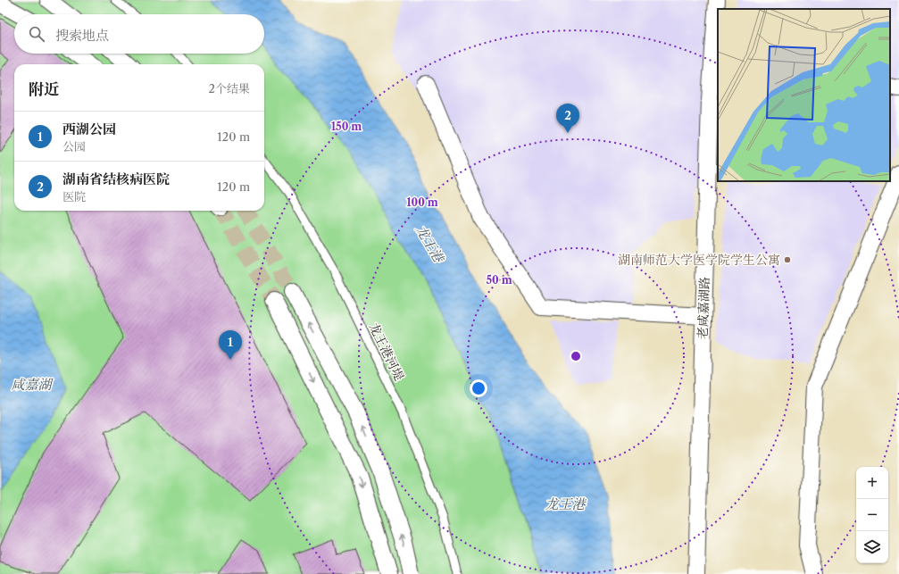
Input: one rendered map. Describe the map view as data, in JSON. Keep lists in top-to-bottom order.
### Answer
{
  "streets": {
    "street": ["老咸嘉湖路"],
    "lane": ["龙王港河堤"]
  },
  "water": ["龙王港", "咸嘉湖"],
  "places": ["湖南师范大学医学院学生公寓"],
  "page": {
    "search": "搜索地点",
    "heading": ["附近", "2个结果"],
    "pins": ["2", "1"],
    "list": [
      {
        "mark": "1",
        "name": "西湖公园",
        "note": "公园",
        "value": "120 m"
      },
      {
        "mark": "2",
        "name": "湖南省结核病医院",
        "note": "医院",
        "value": "120 m"
      }
    ],
    "map_buttons": ["+", "−"]
  },
  "rings": ["150 m", "100 m", "50 m"]
}
